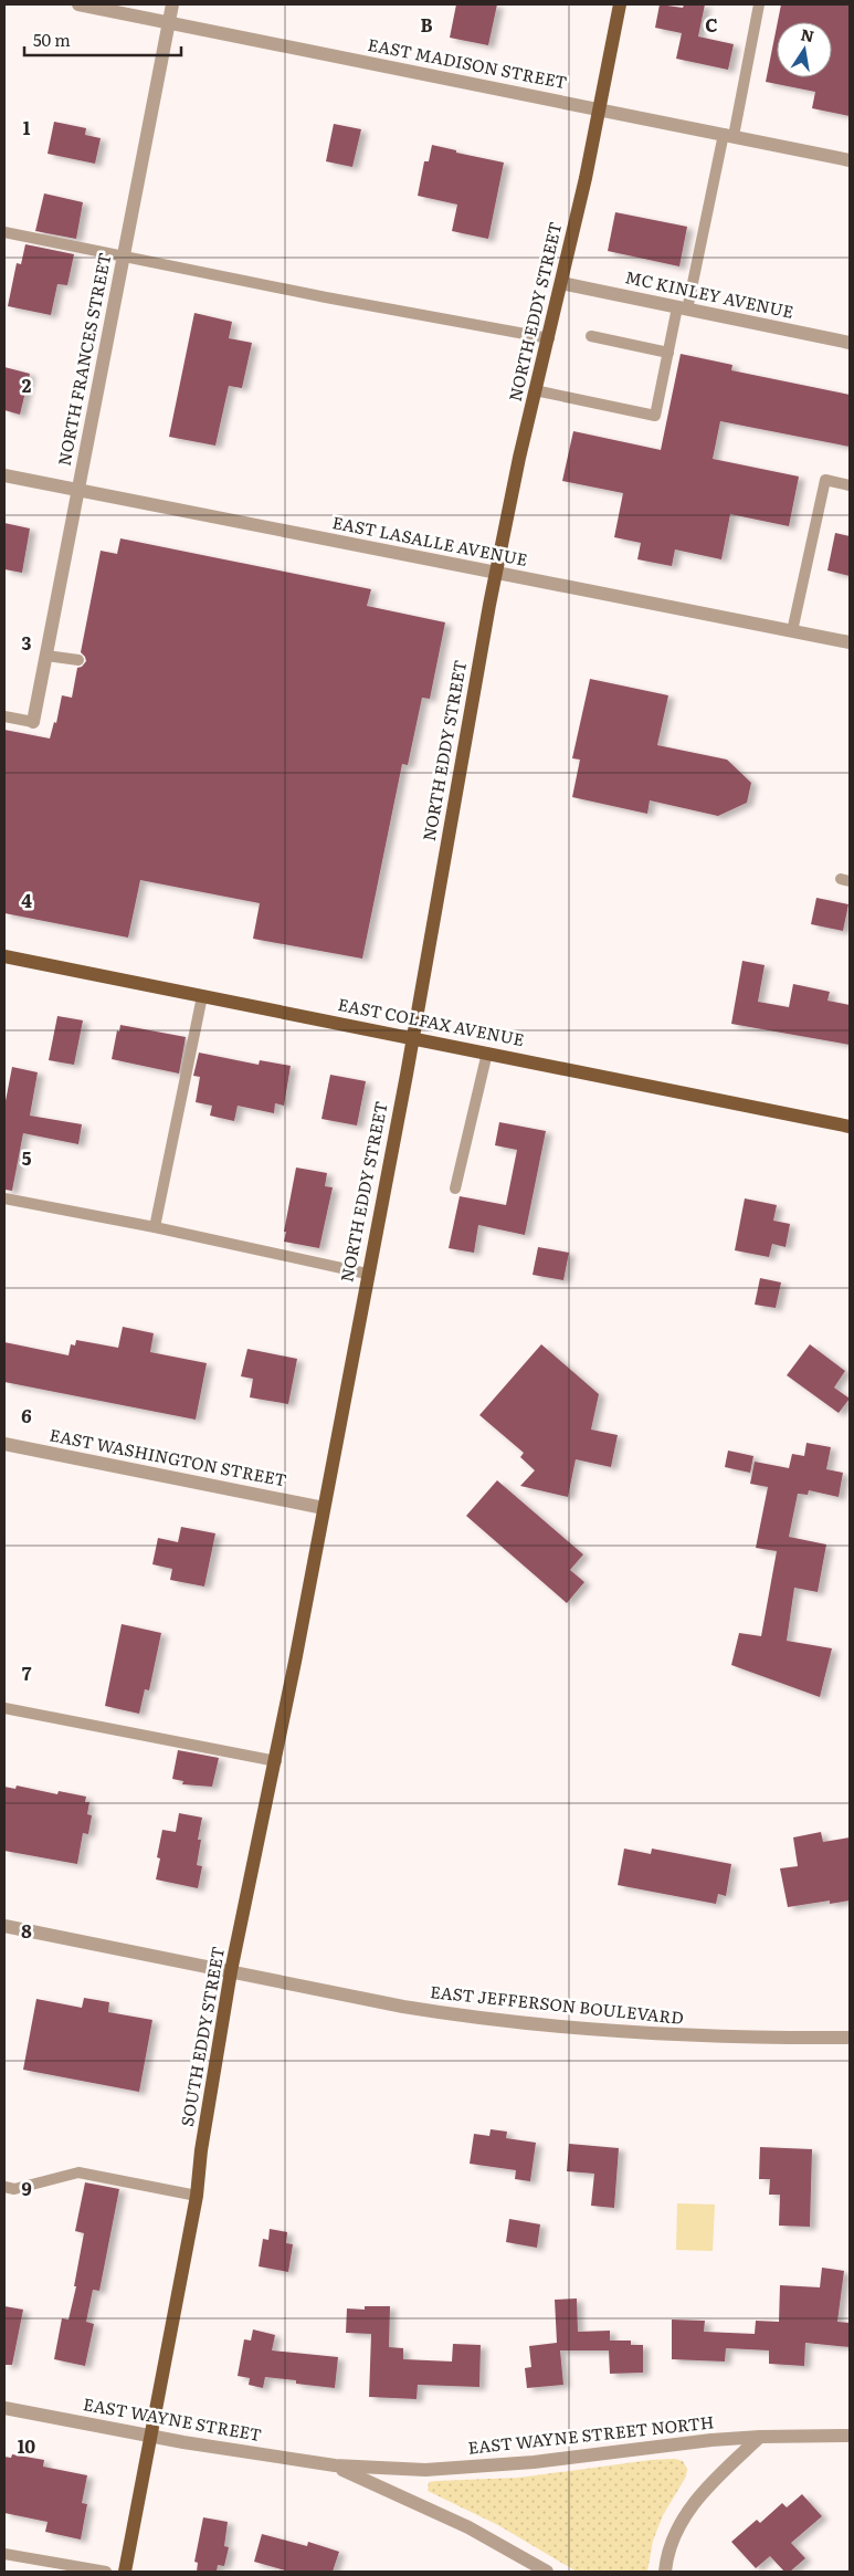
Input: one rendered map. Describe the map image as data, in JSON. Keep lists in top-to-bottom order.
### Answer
{
  "streets": {
    "main road": ["NORTH EDDY STREET", "EAST COLFAX AVENUE", "SOUTH EDDY STREET"],
    "street": [
      "EAST MADISON STREET",
      "MC KINLEY AVENUE",
      "NORTH FRANCES STREET",
      "EAST LASALLE AVENUE",
      "EAST WASHINGTON STREET",
      "EAST JEFFERSON BOULEVARD",
      "EAST WAYNE STREET",
      "EAST WAYNE STREET NORTH"
    ]
  },
  "crossings": [
    ["EAST MADISON STREET", "NORTH EDDY STREET"],
    ["EAST MADISON STREET", "NORTH FRANCES STREET"],
    ["MC KINLEY AVENUE", "NORTH EDDY STREET"],
    ["NORTH EDDY STREET", "EAST LASALLE AVENUE"],
    ["NORTH EDDY STREET", "EAST COLFAX AVENUE"],
    ["NORTH EDDY STREET", "EAST WASHINGTON STREET"],
    ["NORTH EDDY STREET", "SOUTH EDDY STREET"],
    ["NORTH FRANCES STREET", "EAST LASALLE AVENUE"],
    ["EAST WASHINGTON STREET", "SOUTH EDDY STREET"],
    ["EAST JEFFERSON BOULEVARD", "SOUTH EDDY STREET"],
    ["SOUTH EDDY STREET", "EAST WAYNE STREET"],
    ["EAST WAYNE STREET", "EAST WAYNE STREET NORTH"]
  ],
  "scale_bar": "50 m",
  "north": "top",
  "grid": {
    "columns": ["B", "C"],
    "rows": [
      "1",
      "2",
      "3",
      "4",
      "5",
      "6",
      "7",
      "8",
      "9",
      "10"
    ]
  }
}
